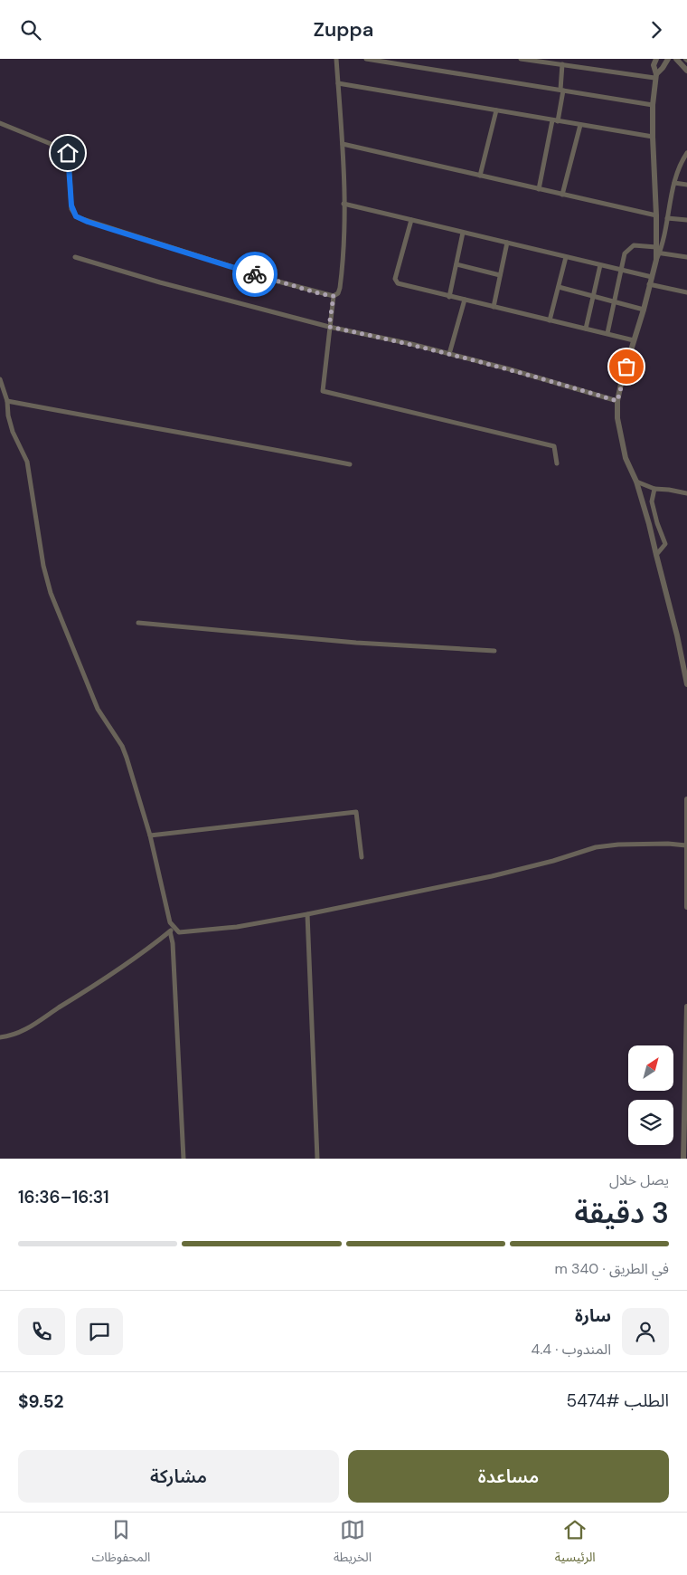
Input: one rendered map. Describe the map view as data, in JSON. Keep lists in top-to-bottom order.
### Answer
{
  "north": "top right",
  "page": {
    "header": "Zuppa",
    "heading": ["3 دقيقة", "يصل خلال", "16:31–16:36"],
    "panel": [
      "سارة",
      "المندوب · 4.4",
      "الطلب #5474",
      "$9.52"
    ],
    "bar": "في الطريق · 340 m",
    "buttons": ["مساعدة", "مشاركة"],
    "tabs": ["الرئيسية", "الخريطة", "المحفوظات"]
  }
}
